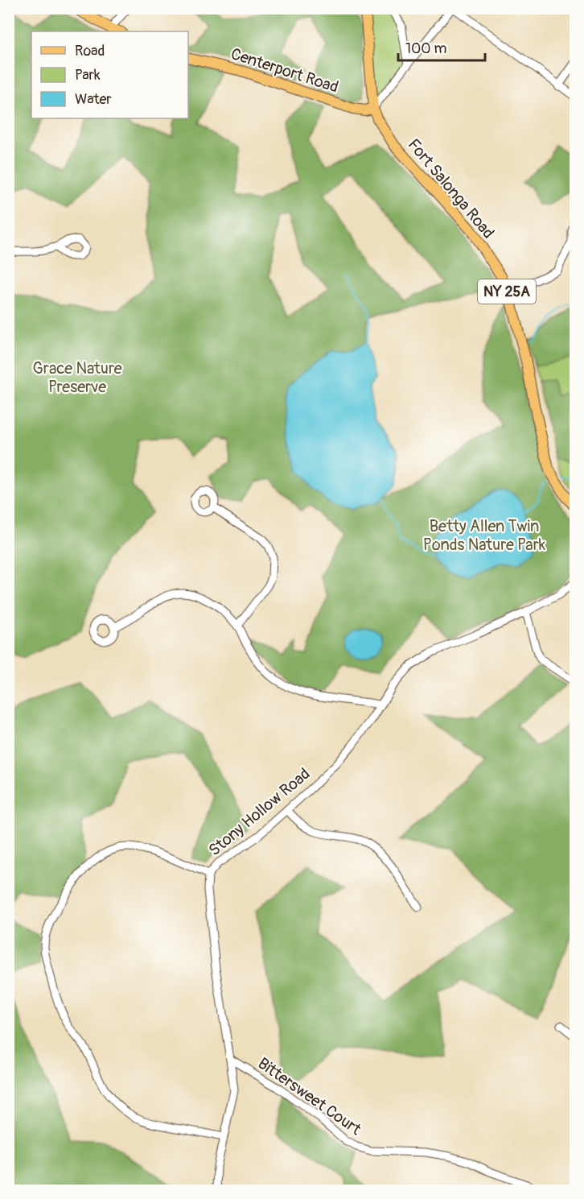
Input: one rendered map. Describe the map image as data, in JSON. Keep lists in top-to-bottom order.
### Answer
{
  "streets": {
    "main road": ["Centerport Road", "Fort Salonga Road", "NY 25A"],
    "street": ["Stony Hollow Road", "Bittersweet Court"]
  },
  "crossings": [
    ["Centerport Road", "Fort Salonga Road"],
    ["Centerport Road", "NY 25A"],
    ["Fort Salonga Road", "NY 25A"],
    ["Stony Hollow Road", "Bittersweet Court"]
  ],
  "parks": ["Grace Nature Preserve", "Betty Allen Twin Ponds Nature Park"],
  "legend": ["Road", "Park", "Water"],
  "scale_bar": "100 m"
}
